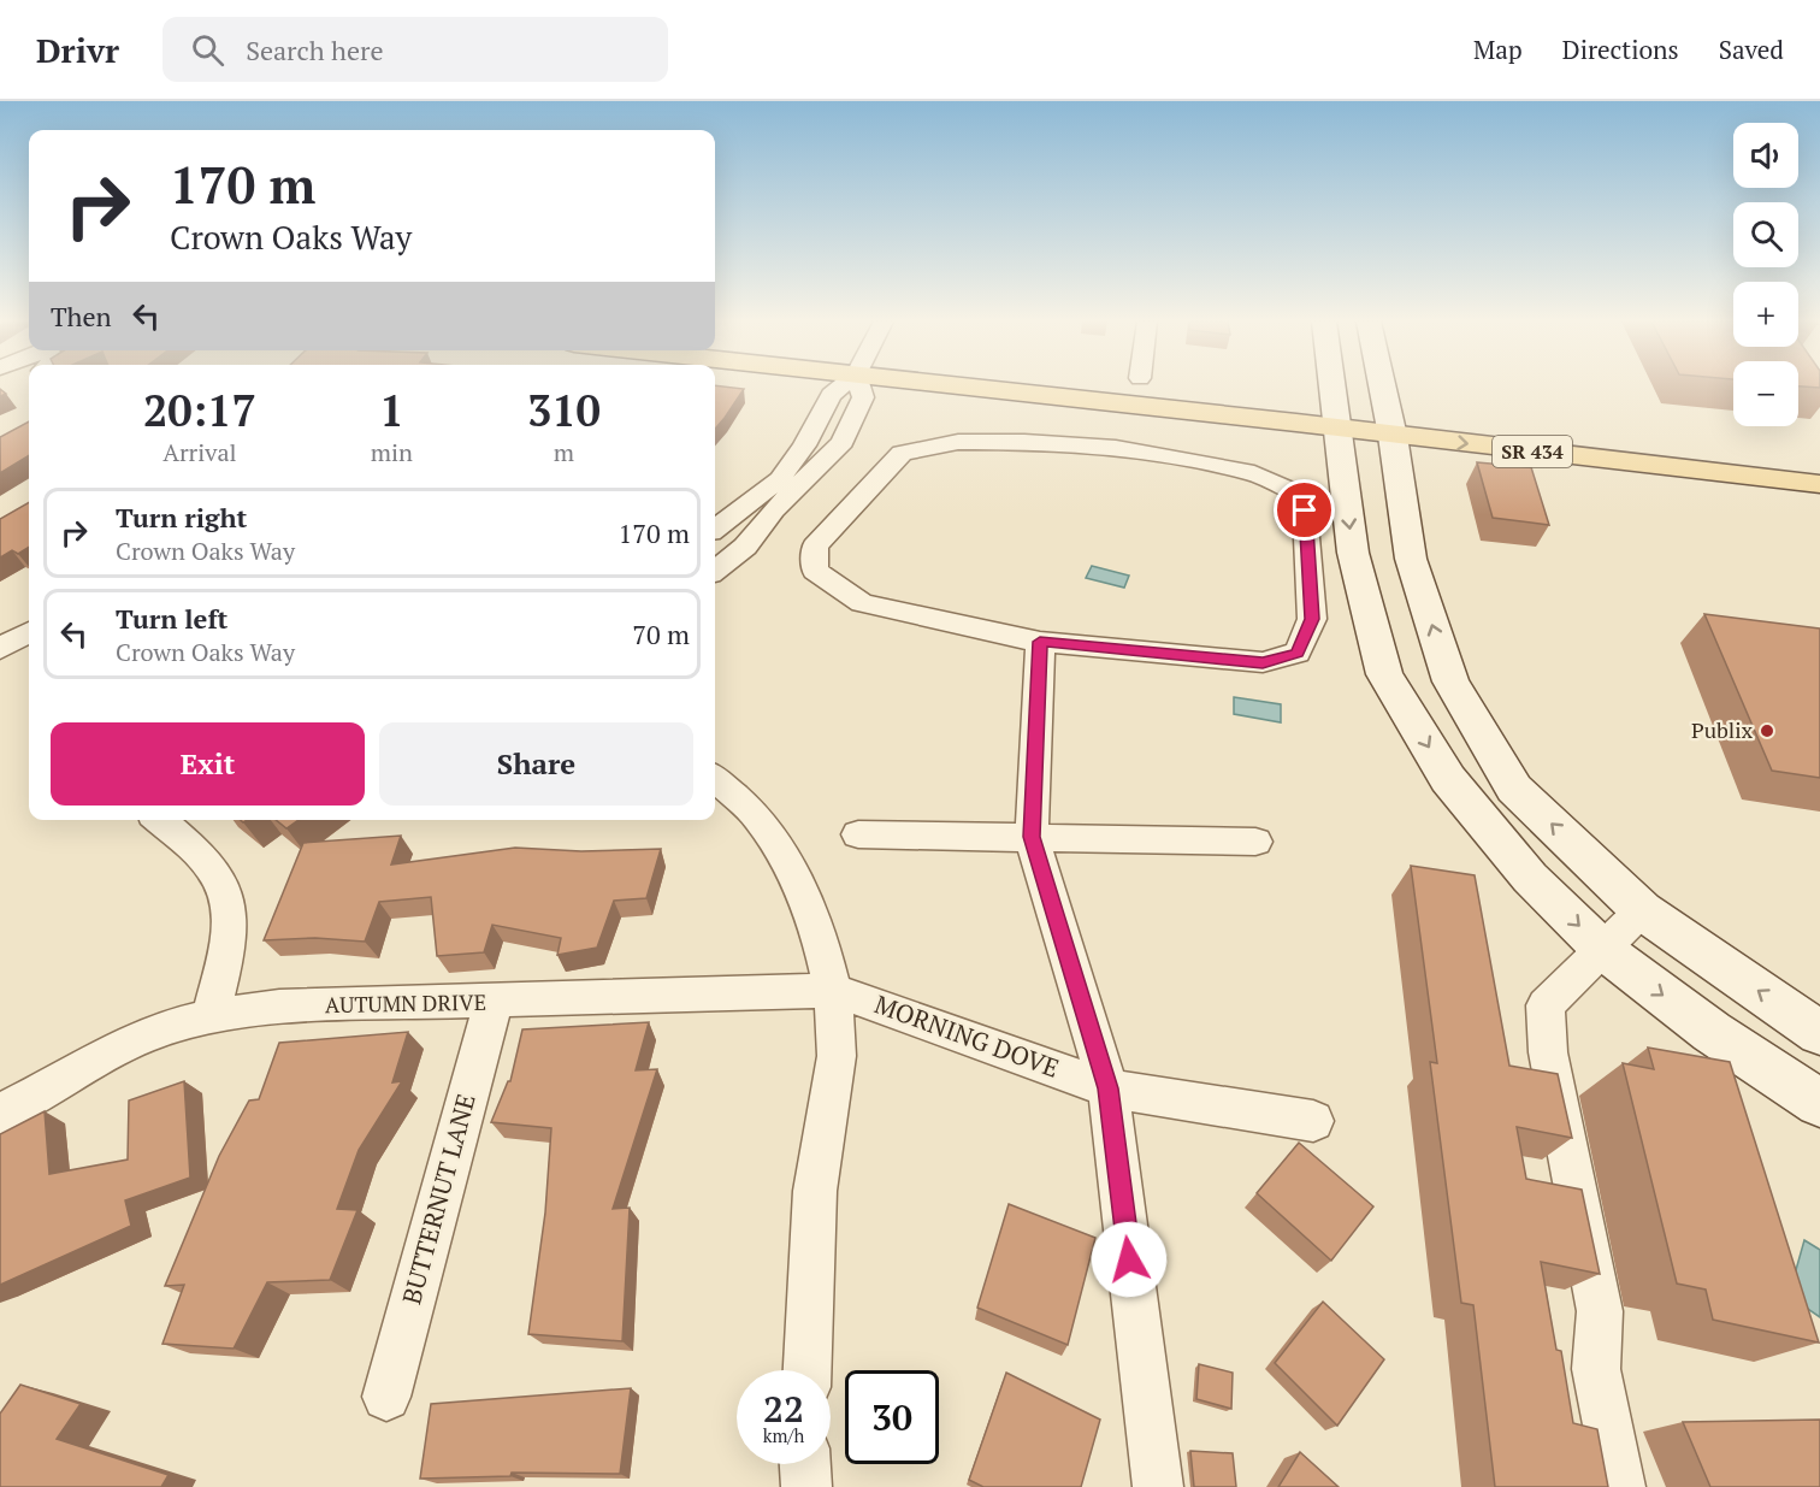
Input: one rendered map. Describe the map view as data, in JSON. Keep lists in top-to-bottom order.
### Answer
{
  "streets": {
    "main road": ["SR 434"],
    "street": ["AUTUMN DRIVE", "MORNING DOVE", "BUTTERNUT LANE"]
  },
  "crossings": [
    ["AUTUMN DRIVE", "MORNING DOVE"],
    ["AUTUMN DRIVE", "BUTTERNUT LANE"]
  ],
  "places": ["Publix"],
  "page": {
    "header": "Drivr",
    "search": "Search here",
    "nav": ["Map", "Directions", "Saved"],
    "map_buttons": ["+", "−"],
    "turn": ["170 m", "Crown Oaks Way"],
    "then": "Then",
    "eta": [
      "20:17",
      "Arrival",
      "1",
      "min",
      "310",
      "m"
    ],
    "list": [
      {
        "name": "Turn right",
        "note": "Crown Oaks Way",
        "value": "170 m"
      },
      {
        "name": "Turn left",
        "note": "Crown Oaks Way",
        "value": "70 m"
      }
    ],
    "buttons": ["Exit", "Share"],
    "speed": "22 km/h",
    "limit": "30"
  }
}
